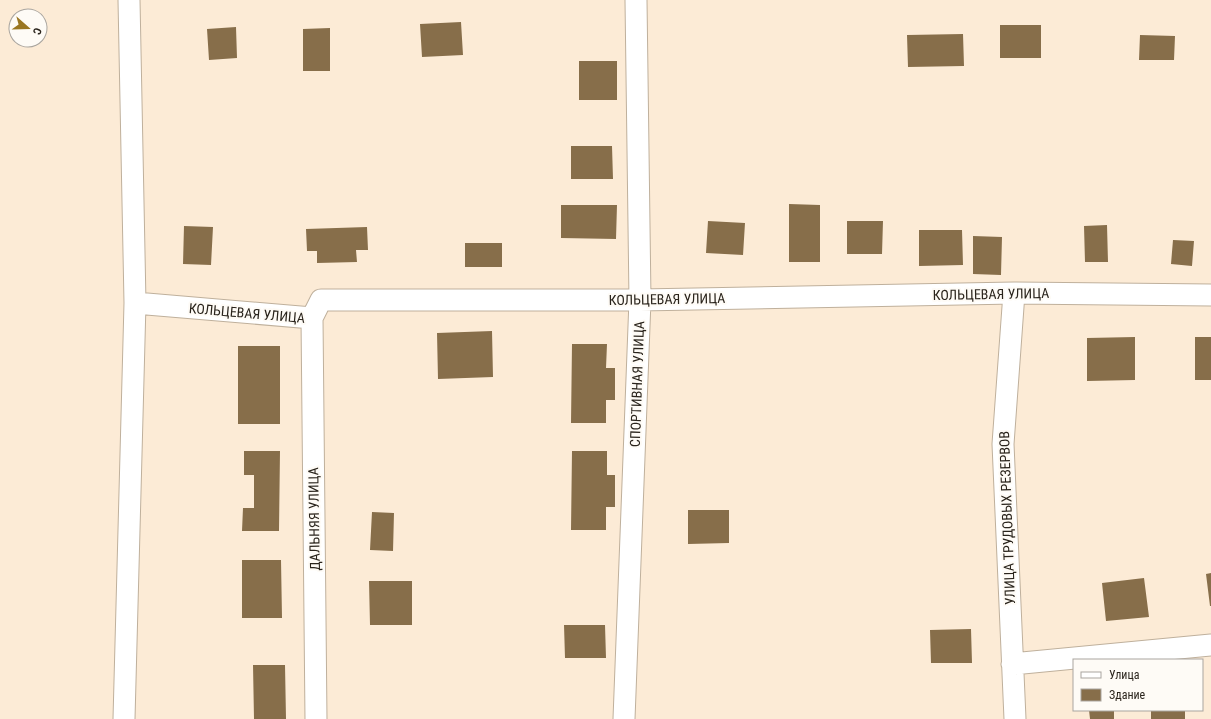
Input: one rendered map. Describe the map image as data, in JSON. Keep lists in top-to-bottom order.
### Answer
{
  "streets": {
    "street": [
      "КОЛЬЦЕВАЯ УЛИЦА",
      "СПОРТИВНАЯ УЛИЦА",
      "УЛИЦА ТРУДОВЫХ РЕЗЕРВОВ",
      "ДАЛЬНЯЯ УЛИЦА"
    ]
  },
  "crossings": [
    ["КОЛЬЦЕВАЯ УЛИЦА", "СПОРТИВНАЯ УЛИЦА"],
    ["КОЛЬЦЕВАЯ УЛИЦА", "УЛИЦА ТРУДОВЫХ РЕЗЕРВОВ"],
    ["КОЛЬЦЕВАЯ УЛИЦА", "ДАЛЬНЯЯ УЛИЦА"]
  ],
  "legend": ["Улица", "Здание"],
  "north": "right"
}
